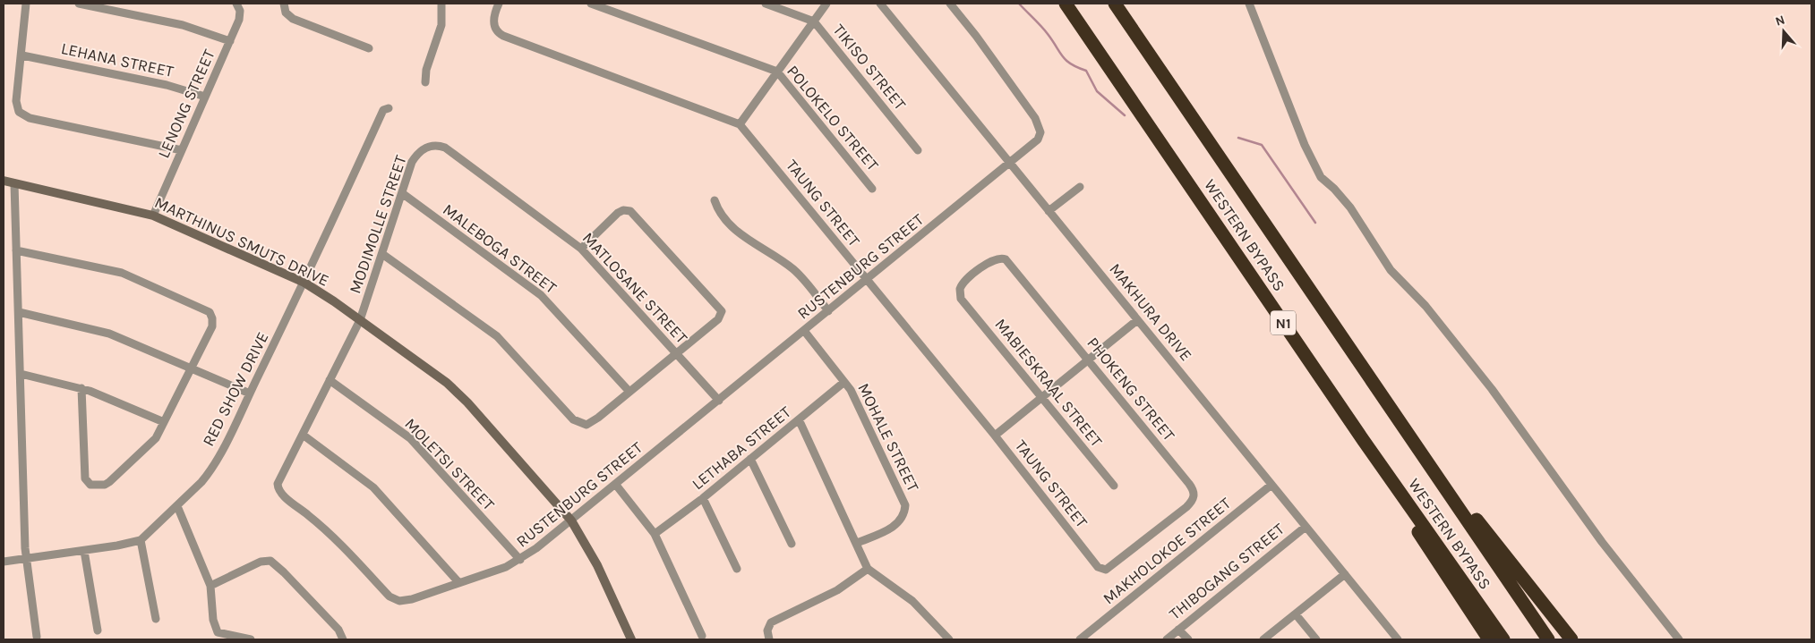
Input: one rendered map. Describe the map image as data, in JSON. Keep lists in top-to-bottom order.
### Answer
{
  "streets": {
    "highway": ["WESTERN BYPASS", "N1"],
    "street": [
      "LEHANA STREET",
      "TIKISO STREET",
      "LENONG STREET",
      "POLOKELO STREET",
      "TAUNG STREET",
      "MODIMOLLE STREET",
      "MARTHINUS SMUTS DRIVE",
      "MALEBOGA STREET",
      "RUSTENBURG STREET",
      "MATLOSANE STREET",
      "MAKHURA DRIVE",
      "MABIESKRAAL STREET",
      "RED SHOW DRIVE",
      "PHOKENG STREET",
      "MOHALE STREET",
      "LETHABA STREET",
      "MOLETSI STREET",
      "MAKHOLOKOE STREET",
      "THIBOGANG STREET"
    ]
  },
  "crossings": [
    ["LEHANA STREET", "LENONG STREET"],
    ["LENONG STREET", "MARTHINUS SMUTS DRIVE"],
    ["TAUNG STREET", "RUSTENBURG STREET"],
    ["TAUNG STREET", "PHOKENG STREET"],
    ["MODIMOLLE STREET", "MARTHINUS SMUTS DRIVE"],
    ["MODIMOLLE STREET", "MALEBOGA STREET"],
    ["MODIMOLLE STREET", "RUSTENBURG STREET"],
    ["MODIMOLLE STREET", "MATLOSANE STREET"],
    ["MARTHINUS SMUTS DRIVE", "RUSTENBURG STREET"],
    ["MARTHINUS SMUTS DRIVE", "RED SHOW DRIVE"],
    ["RUSTENBURG STREET", "MATLOSANE STREET"],
    ["RUSTENBURG STREET", "MAKHURA DRIVE"],
    ["RUSTENBURG STREET", "MOHALE STREET"],
    ["RUSTENBURG STREET", "MOLETSI STREET"],
    ["MAKHURA DRIVE", "MAKHOLOKOE STREET"],
    ["MAKHURA DRIVE", "THIBOGANG STREET"],
    ["MABIESKRAAL STREET", "PHOKENG STREET"],
    ["MOHALE STREET", "LETHABA STREET"]
  ],
  "north": "top"
}
